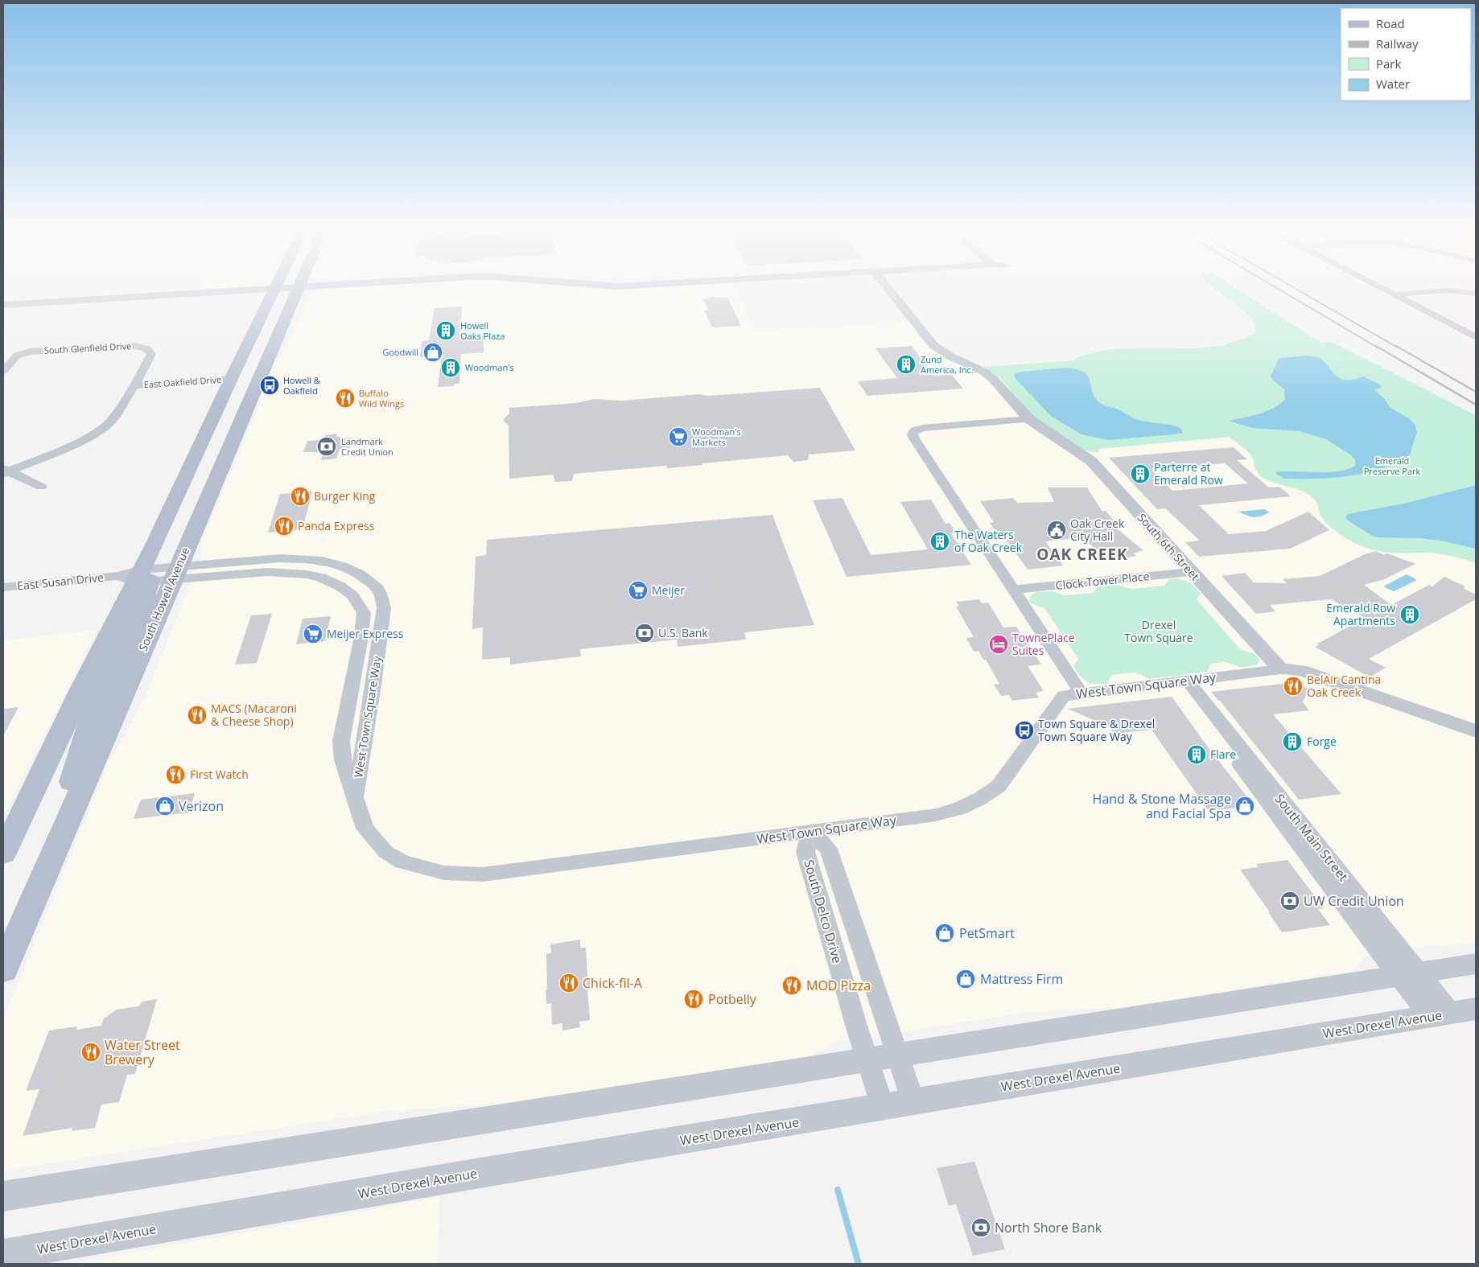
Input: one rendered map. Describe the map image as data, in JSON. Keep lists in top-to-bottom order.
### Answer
{
  "streets": {
    "main road": ["South Howell Avenue"],
    "street": [
      "South Glenfield Drive",
      "East Oakfield Drive",
      "South 6th Street",
      "Clock Tower Place",
      "East Susan Drive",
      "West Town Square Way",
      "South Main Street",
      "South Delco Drive",
      "West Drexel Avenue"
    ]
  },
  "crossings": [
    ["South Glenfield Drive", "East Oakfield Drive"],
    ["East Oakfield Drive", "South Howell Avenue"],
    ["South 6th Street", "Clock Tower Place"],
    ["South 6th Street", "West Town Square Way"],
    ["East Susan Drive", "South Howell Avenue"],
    ["East Susan Drive", "West Town Square Way"],
    ["South Howell Avenue", "West Town Square Way"],
    ["West Town Square Way", "South Main Street"],
    ["West Town Square Way", "South Delco Drive"],
    ["South Main Street", "West Drexel Avenue"],
    ["South Delco Drive", "West Drexel Avenue"]
  ],
  "districts": ["OAK CREEK"],
  "parks": ["Emerald Preserve Park", "Drexel Town Square"],
  "places": {
    "building": [
      "Howell Oaks Plaza",
      "Zund America, Inc.",
      "Woodman's",
      "Parterre at Emerald Row",
      "The Waters of Oak Creek",
      "Emerald Row Apartments",
      "Forge",
      "Flare"
    ],
    "shop": [
      "Goodwill",
      "Verizon",
      "Hand & Stone Massage and Facial Spa",
      "PetSmart",
      "Mattress Firm"
    ],
    "bus stop": ["Howell & Oakfield", "Town Square & Drexel Town Square Way"],
    "restaurant": [
      "Buffalo Wild Wings",
      "Burger King",
      "Panda Express",
      "BelAir Cantina Oak Creek",
      "MACS (Macaroni & Cheese Shop)",
      "First Watch",
      "Chick-fil-A",
      "MOD Pizza",
      "Potbelly",
      "Water Street Brewery"
    ],
    "supermarket": ["Woodman's Markets", "Meijer", "Meijer Express"],
    "bank": [
      "Landmark Credit Union",
      "U.S. Bank",
      "UW Credit Union",
      "North Shore Bank"
    ],
    "public building": ["Oak Creek City Hall"],
    "hotel": ["TownePlace Suites"]
  },
  "legend": [
    "Road",
    "Railway",
    "Park",
    "Water"
  ]
}
